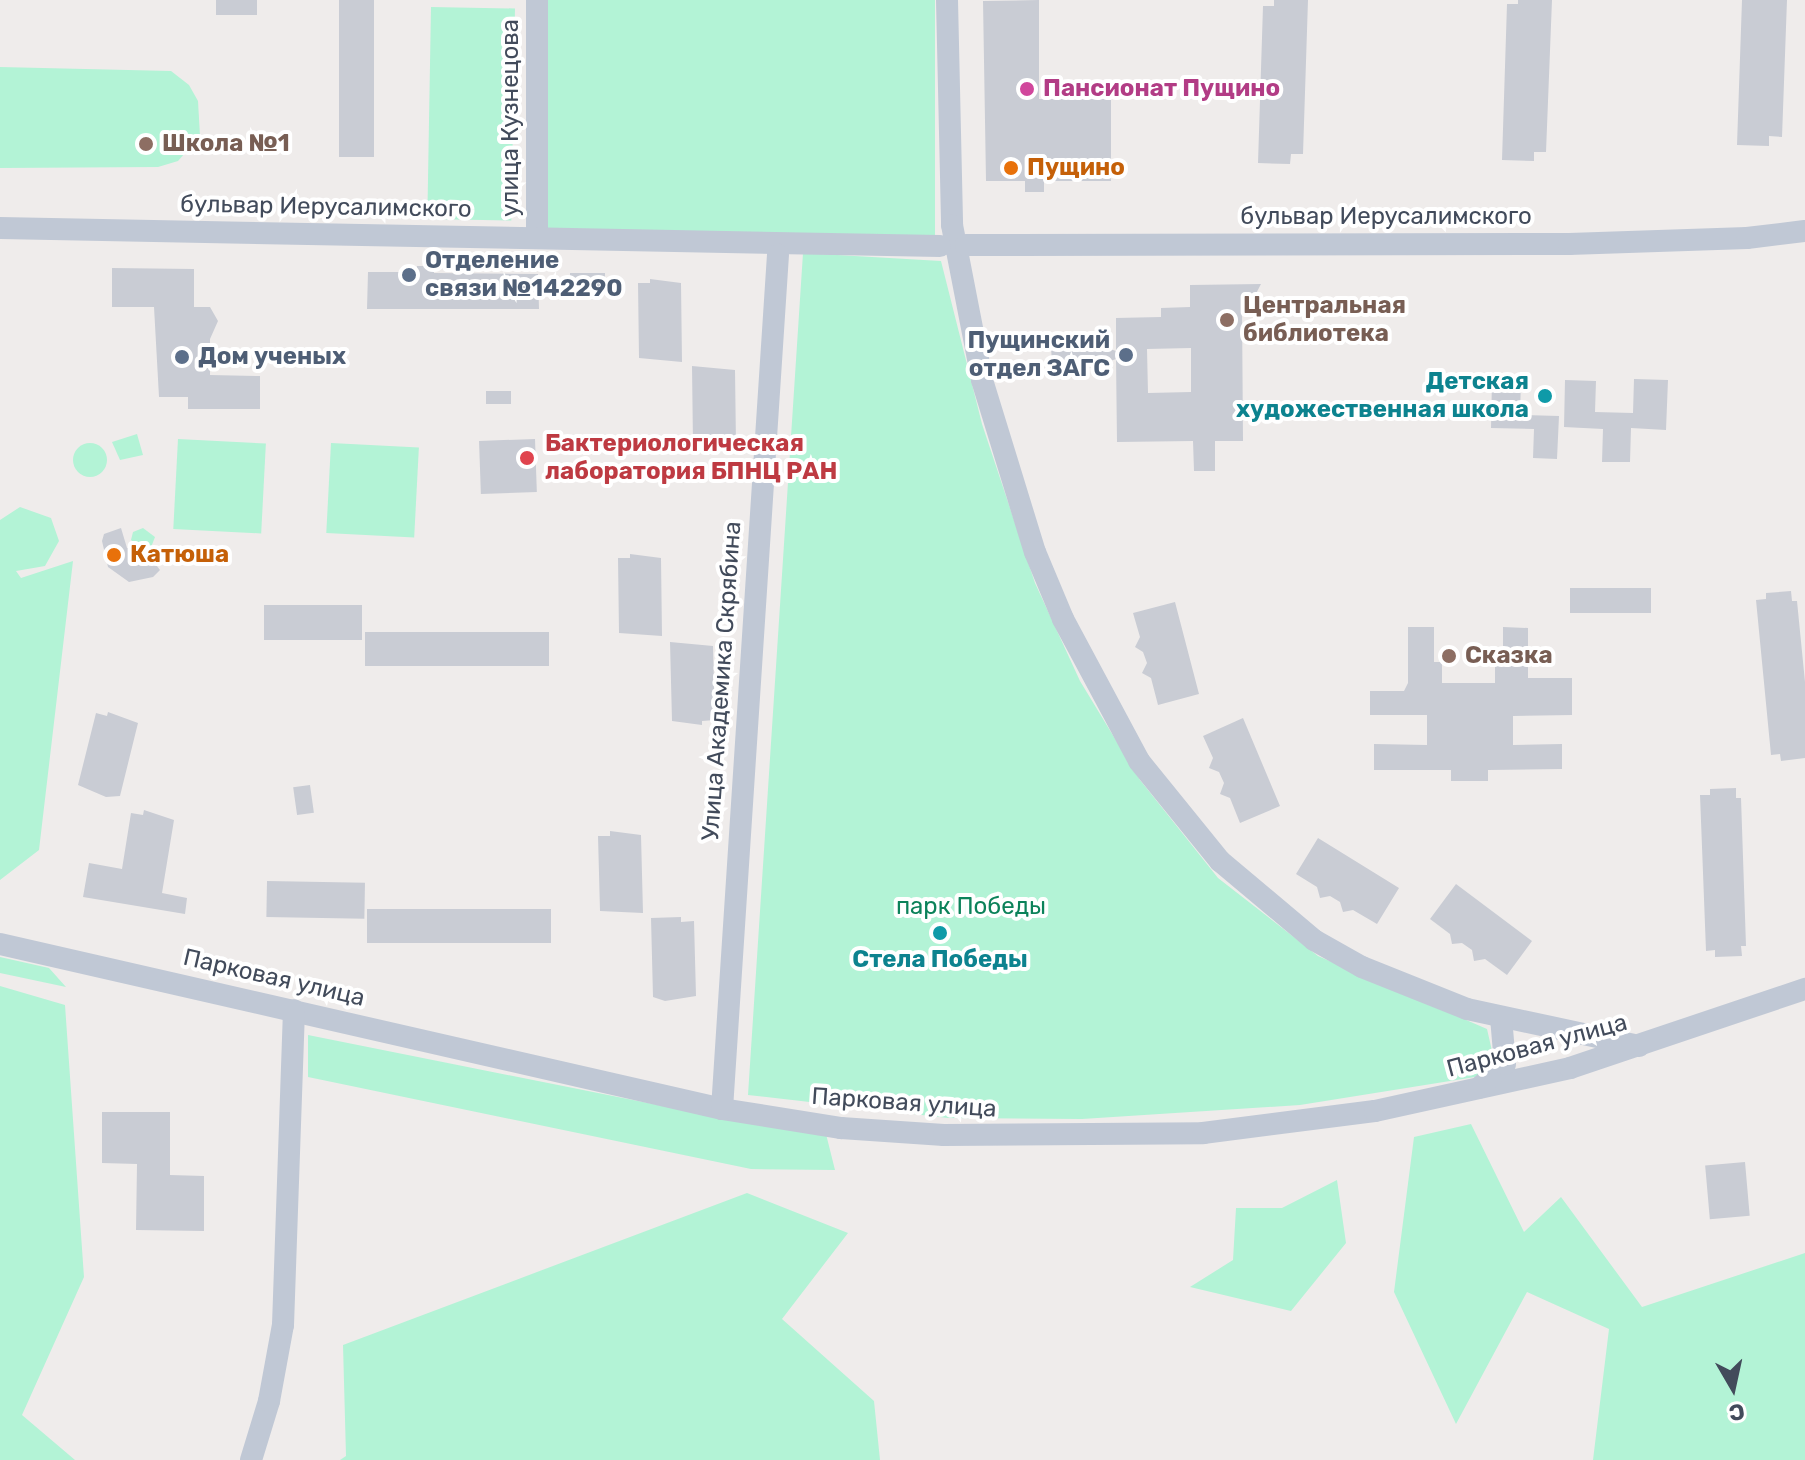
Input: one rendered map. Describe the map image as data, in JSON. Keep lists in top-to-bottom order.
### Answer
{
  "streets": {
    "street": [
      "улица Кузнецова",
      "бульвар Иерусалимского",
      "Улица Академика Скрябина",
      "Парковая улица"
    ]
  },
  "crossings": [
    ["улица Кузнецова", "бульвар Иерусалимского"],
    ["Улица Академика Скрябина", "Парковая улица"]
  ],
  "parks": ["парк Победы"],
  "places": [
    "Пансионат Пущино",
    "Школа №1",
    "Пущино",
    "Отделение связи №142290",
    "Центральная библиотека",
    "Пущинский отдел ЗАГС",
    "Дом ученых",
    "Детская художественная школа",
    "Бактериологическая лаборатория БПНЦ РАН",
    "Катюша",
    "Сказка",
    "Стела Победы"
  ],
  "north": "bottom"
}
